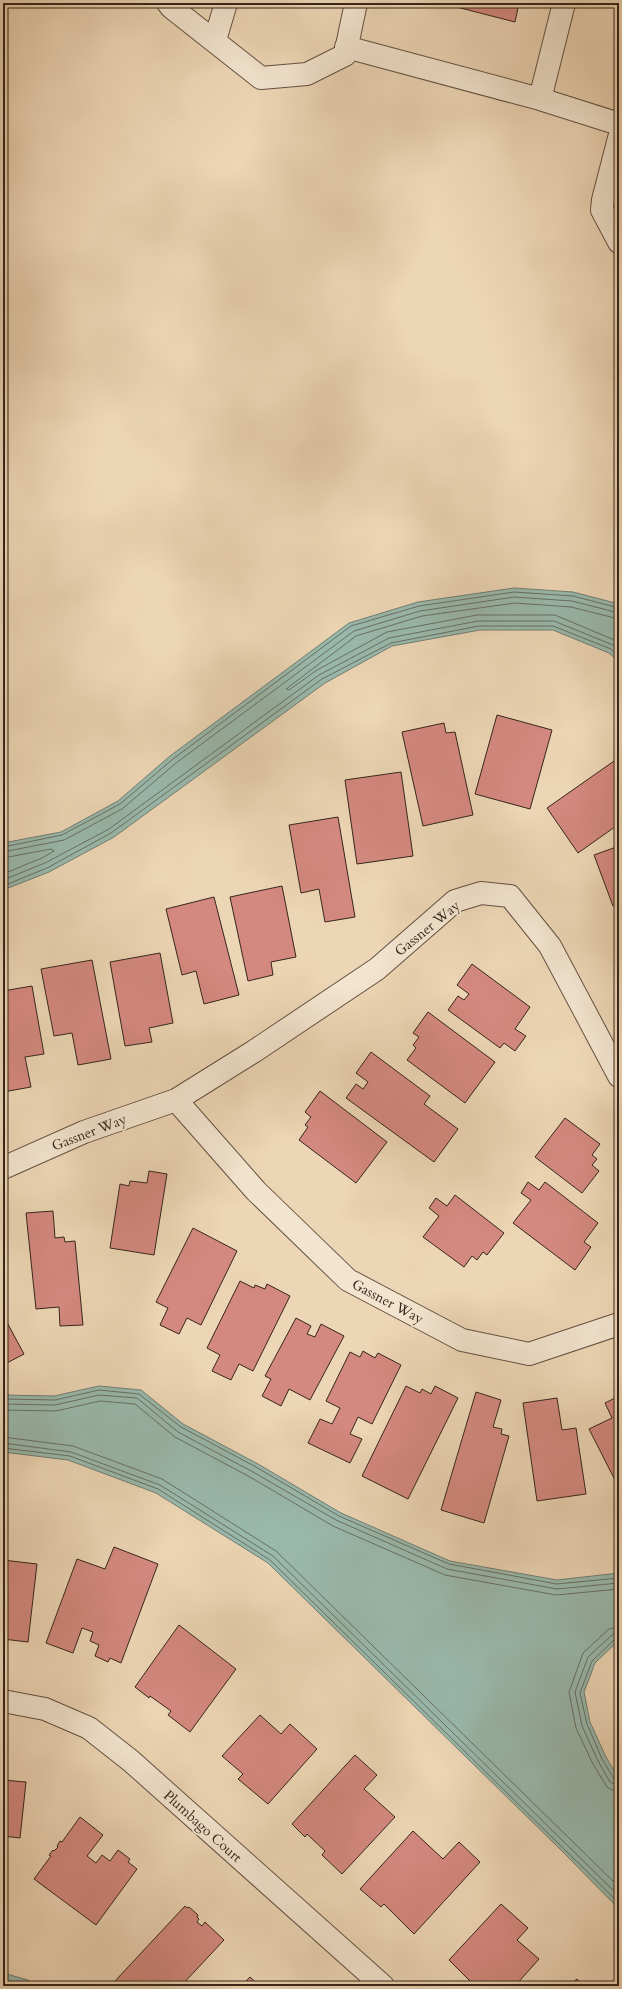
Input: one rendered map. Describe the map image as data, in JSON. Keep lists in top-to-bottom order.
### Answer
{
  "streets": {
    "street": ["Gassner Way", "Plumbago Court"]
  }
}
